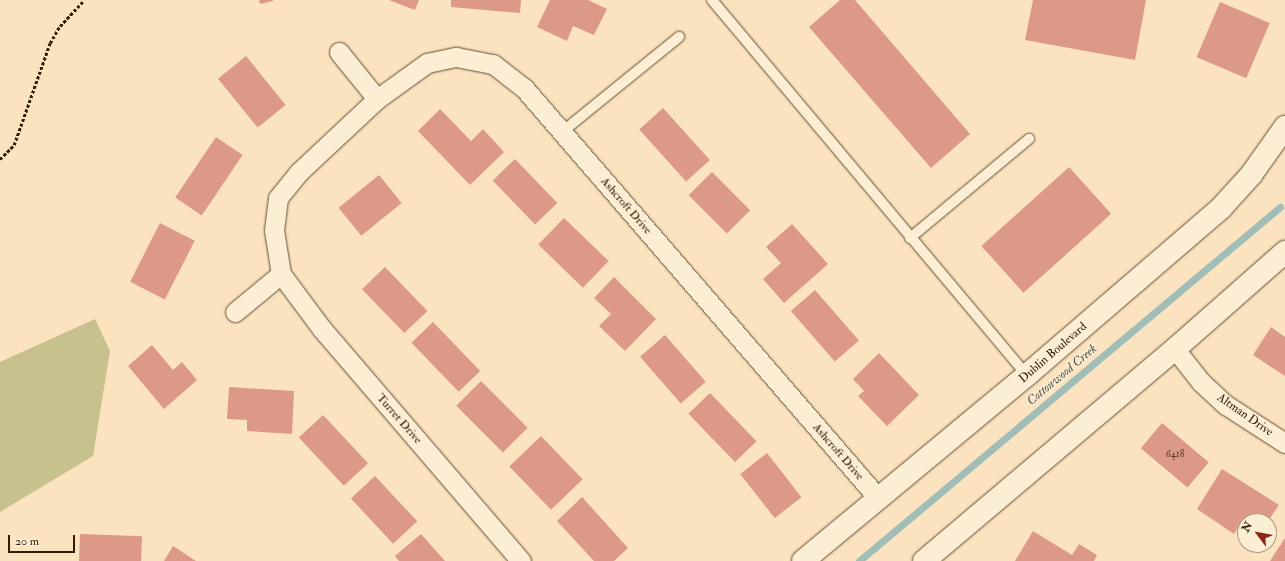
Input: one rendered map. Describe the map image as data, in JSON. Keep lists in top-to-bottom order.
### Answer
{
  "streets": {
    "main road": ["Dublin Boulevard"],
    "street": ["Ashcroft Drive", "Altman Drive", "Turret Drive"]
  },
  "crossings": [
    ["Ashcroft Drive", "Dublin Boulevard"],
    ["Ashcroft Drive", "Turret Drive"]
  ],
  "water": ["Cottonwood Creek"],
  "house_numbers": ["6418"],
  "scale_bar": "20 m",
  "north": "top left"
}
